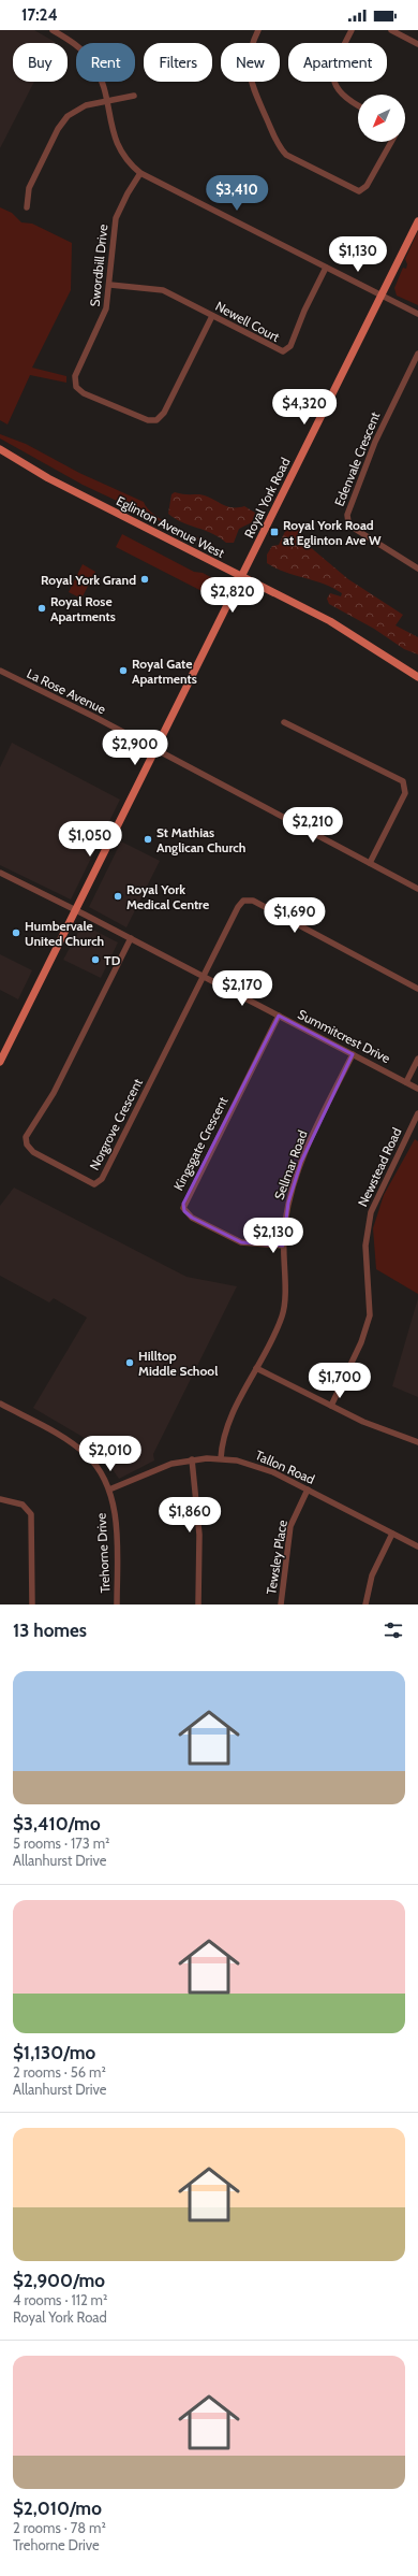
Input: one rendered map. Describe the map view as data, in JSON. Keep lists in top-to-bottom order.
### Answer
{
  "streets": {
    "main road": ["Royal York Road", "Eglinton Avenue West"],
    "street": [
      "Swordbill Drive",
      "Newell Court",
      "Edenvale Crescent",
      "La Rose Avenue",
      "Summitcrest Drive",
      "Norgrove Crescent",
      "Kingsgate Crescent",
      "Sellmar Road",
      "Newstead Road",
      "Tallon Road",
      "Trehorne Drive",
      "Tewsley Place"
    ]
  },
  "crossings": [
    ["Swordbill Drive", "Newell Court"],
    ["Royal York Road", "Eglinton Avenue West"],
    ["Royal York Road", "La Rose Avenue"],
    ["Royal York Road", "Summitcrest Drive"],
    ["Summitcrest Drive", "Norgrove Crescent"],
    ["Summitcrest Drive", "Kingsgate Crescent"],
    ["Summitcrest Drive", "Sellmar Road"],
    ["Kingsgate Crescent", "Sellmar Road"],
    ["Sellmar Road", "Tallon Road"],
    ["Tallon Road", "Trehorne Drive"],
    ["Tallon Road", "Tewsley Place"]
  ],
  "places": {
    "transit": ["Royal York Road at Eglinton Ave W"],
    "other": [
      "Royal York Grand",
      "Royal Rose Apartments",
      "Royal Gate Apartments",
      "St Mathias Anglican Church",
      "Royal York Medical Centre",
      "Humbervale United Church",
      "TD",
      "Hilltop Middle School"
    ]
  },
  "north": "bottom left",
  "page": {
    "status": "17:24",
    "chip": [
      "Buy",
      "Rent",
      "Filters",
      "New",
      "Apartment"
    ],
    "price": [
      "$3,410",
      "$1,130",
      "$4,320",
      "$2,820",
      "$2,900",
      "$2,210",
      "$1,050",
      "$1,690",
      "$2,170",
      "$2,130",
      "$1,700",
      "$2,010",
      "$1,860"
    ],
    "heading": "13 homes",
    "list": [
      {
        "name": "$3,410/mo",
        "note": "5 rooms · 173 m² · Allanhurst Drive"
      },
      {
        "name": "$1,130/mo",
        "note": "2 rooms · 56 m² · Allanhurst Drive"
      },
      {
        "name": "$2,900/mo",
        "note": "4 rooms · 112 m² · Royal York Road"
      },
      {
        "name": "$2,010/mo",
        "note": "2 rooms · 78 m² · Trehorne Drive"
      }
    ]
  }
}
